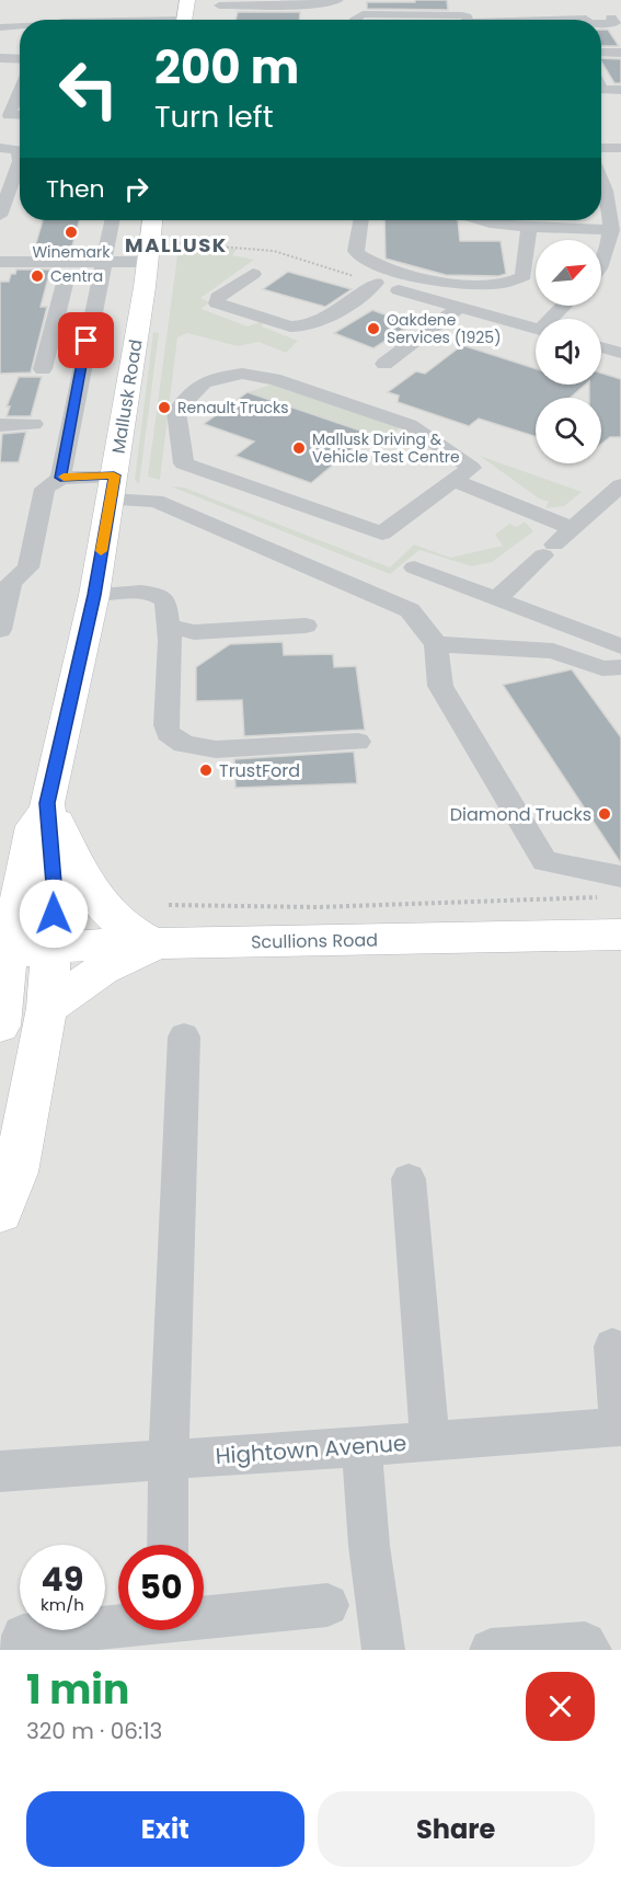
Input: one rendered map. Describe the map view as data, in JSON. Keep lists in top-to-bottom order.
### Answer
{
  "streets": {
    "main road": ["Mallusk Road", "Scullions Road"],
    "street": ["Hightown Avenue"]
  },
  "crossings": [
    ["Mallusk Road", "Scullions Road"]
  ],
  "districts": ["MALLUSK"],
  "places": [
    "Winemark",
    "Centra",
    "Oakdene Services (1925)",
    "Renault Trucks",
    "Mallusk Driving & Vehicle Test Centre",
    "TrustFord",
    "Diamond Trucks"
  ],
  "north": "top right",
  "page": {
    "turn": ["200 m", "Turn left"],
    "then": "Then",
    "speed": "49 km/h",
    "limit": "50",
    "heading": ["1 min", "320 m · 06:13"],
    "buttons": ["Exit", "Share"]
  }
}
